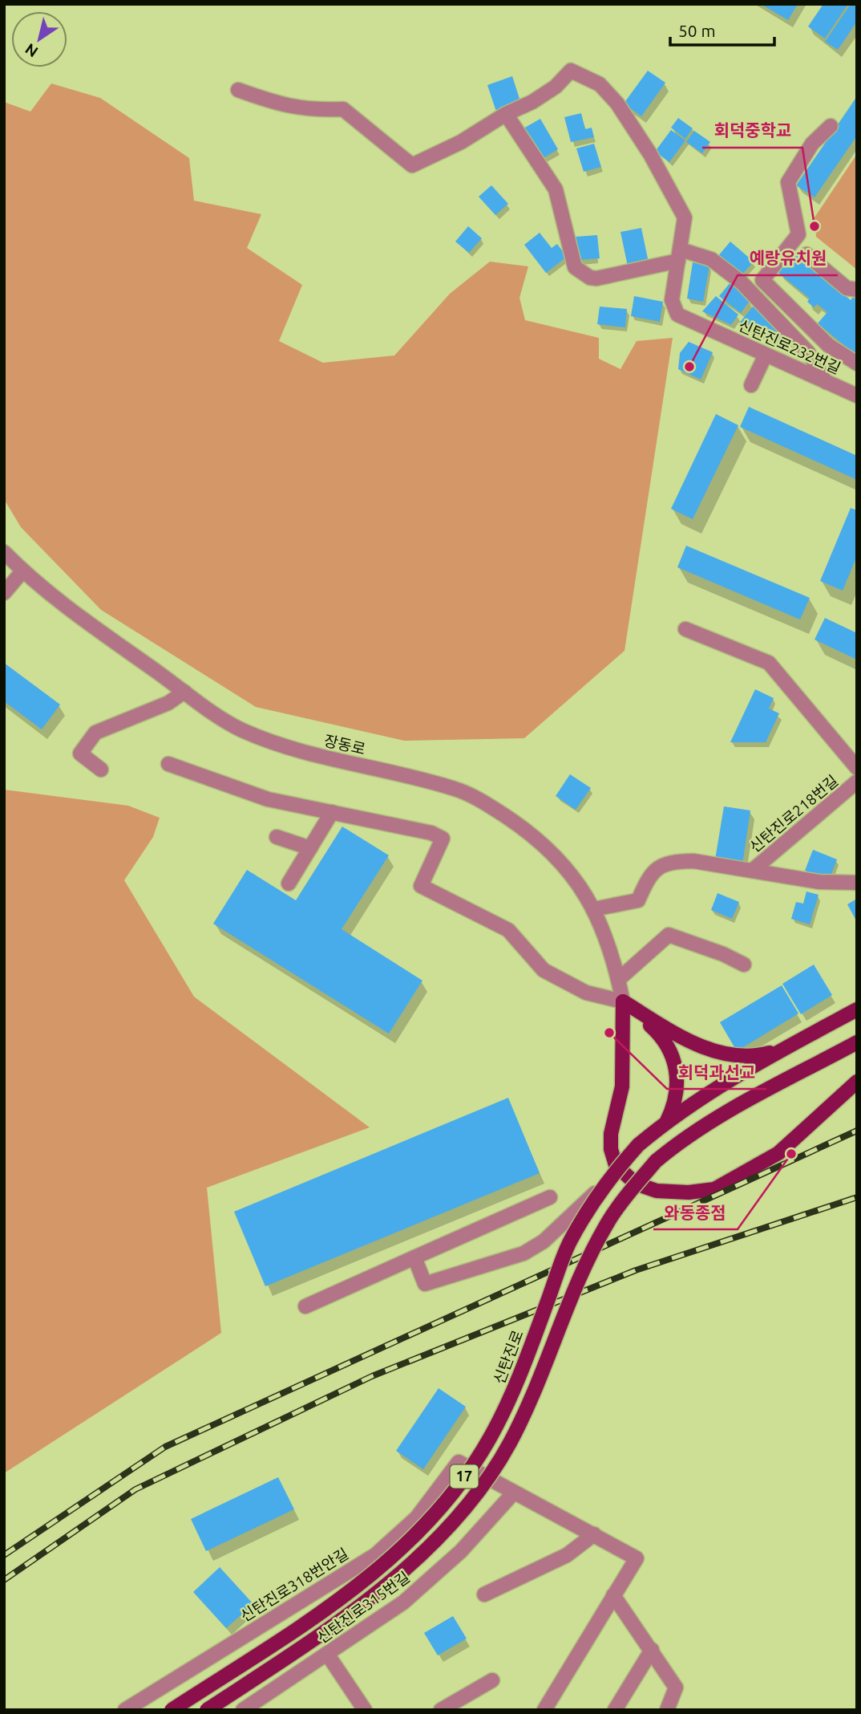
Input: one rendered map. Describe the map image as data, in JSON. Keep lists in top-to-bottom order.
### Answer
{
  "streets": {
    "main road": ["신탄진로", "17"],
    "street": [
      "신탄진로232번길",
      "장동로",
      "신탄진로218번길",
      "신탄진로318번안길",
      "신탄진로315번길"
    ]
  },
  "crossings": [
    ["신탄진로318번안길", "신탄진로315번길"]
  ],
  "places": [
    "회덕중학교",
    "예랑유치원",
    "회덕과선교",
    "와동종점"
  ],
  "scale_bar": "50 m",
  "north": "bottom left"
}
